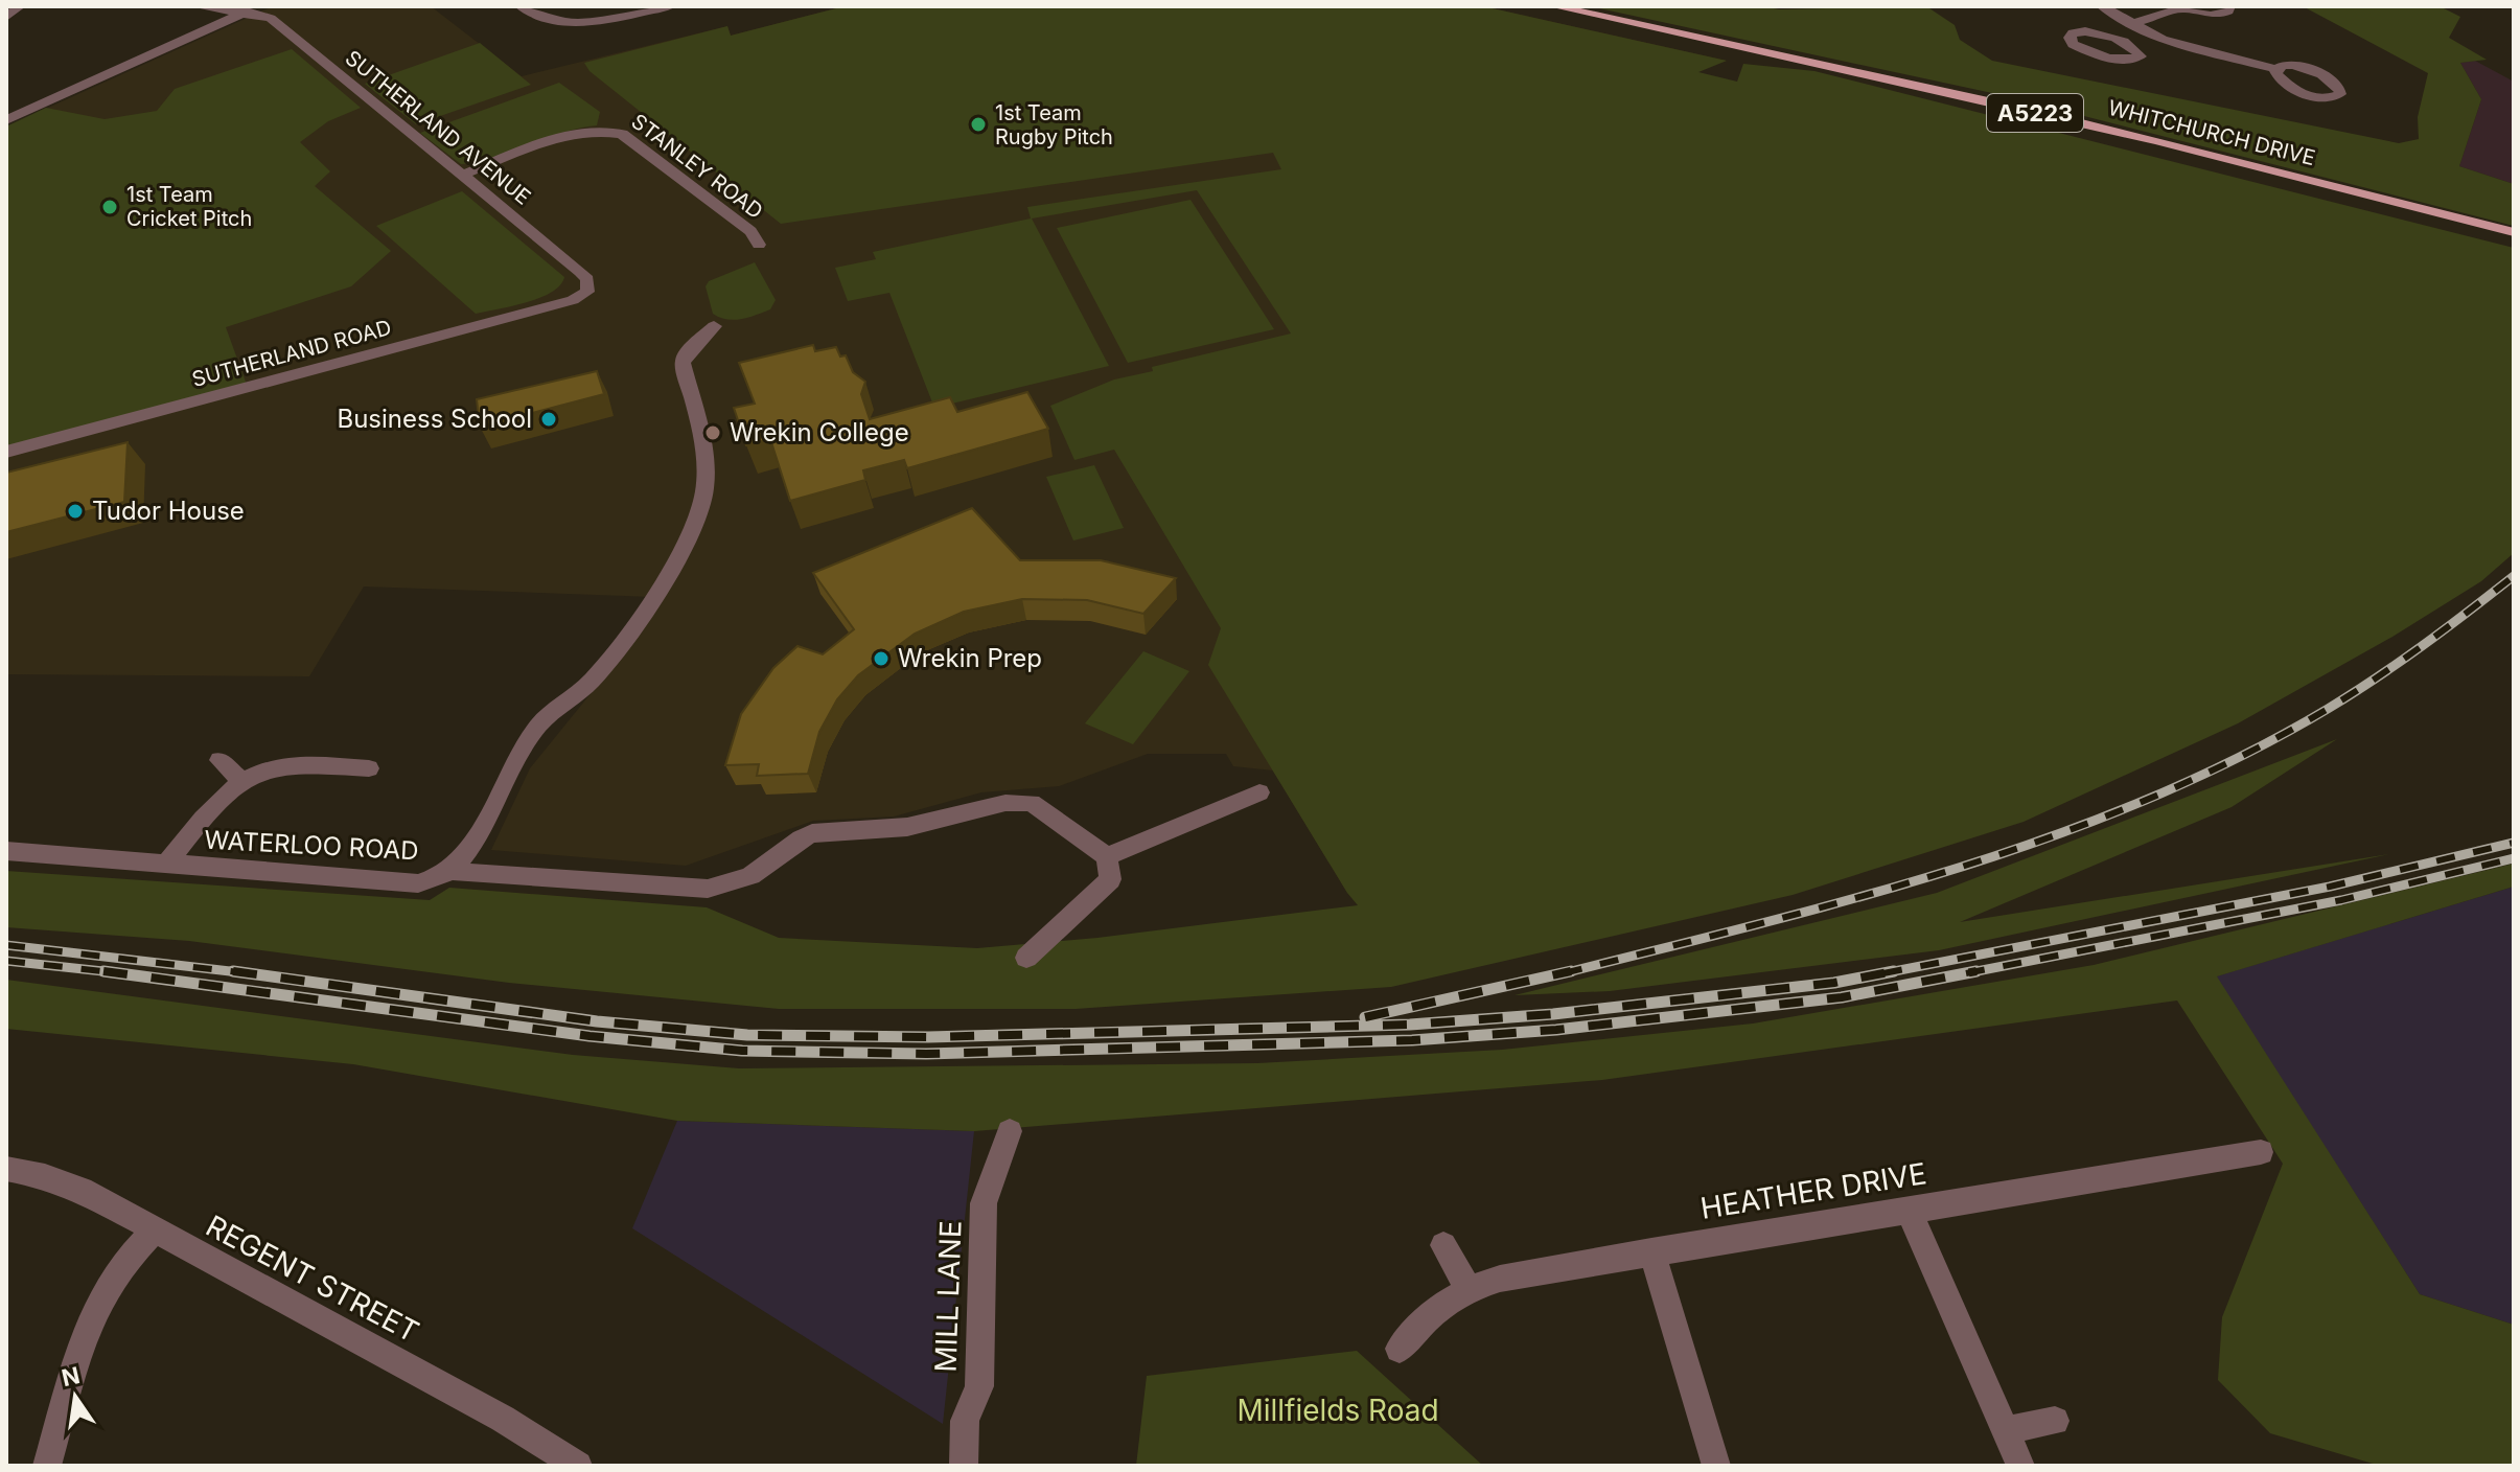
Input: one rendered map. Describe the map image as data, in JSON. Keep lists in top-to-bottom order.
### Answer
{
  "streets": {
    "main road": ["A5223", "WHITCHURCH DRIVE"],
    "street": [
      "SUTHERLAND AVENUE",
      "STANLEY ROAD",
      "SUTHERLAND ROAD",
      "WATERLOO ROAD",
      "HEATHER DRIVE",
      "REGENT STREET",
      "MILL LANE"
    ]
  },
  "crossings": [
    ["SUTHERLAND AVENUE", "STANLEY ROAD"],
    ["SUTHERLAND AVENUE", "SUTHERLAND ROAD"]
  ],
  "parks": ["Millfields Road"],
  "places": [
    "1st Team Rugby Pitch",
    "1st Team Cricket Pitch",
    "Business School",
    "Wrekin College",
    "Tudor House",
    "Wrekin Prep"
  ],
  "north": "top"
}
